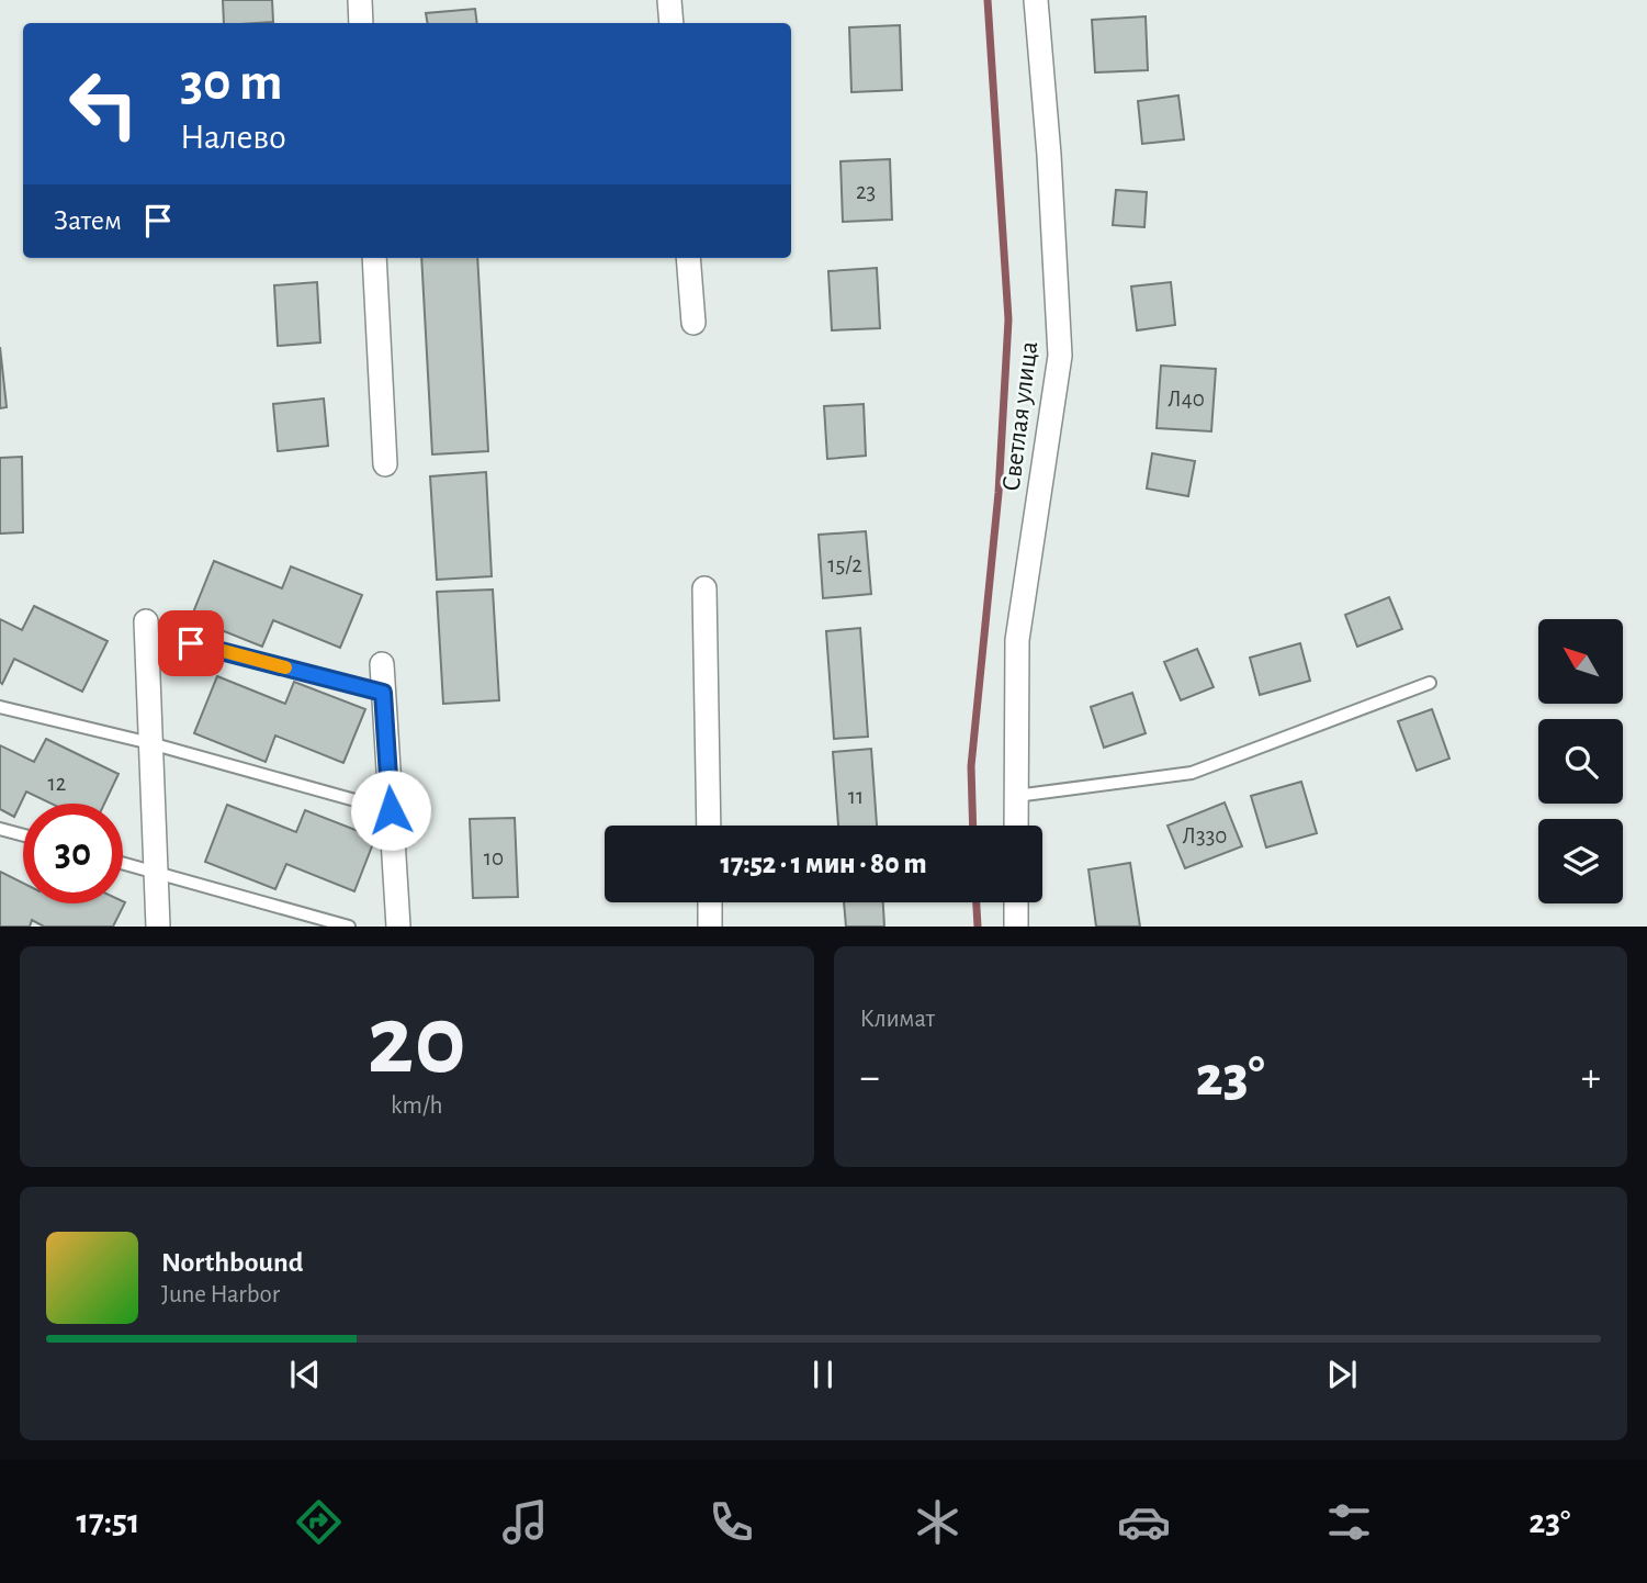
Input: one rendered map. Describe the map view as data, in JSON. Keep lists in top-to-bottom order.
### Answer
{
  "streets": {
    "street": ["Светлая улица"]
  },
  "house_numbers": [
    "23",
    "Л40",
    "15/2",
    "12",
    "11",
    "Л330",
    "10"
  ],
  "north": "top left",
  "page": {
    "turn": ["30 m", "Налево"],
    "then": "Затем",
    "limit": "30",
    "trip": "17:52 · 1 мин · 80 m",
    "tile": [
      ["20", "km/h"],
      "Климат"
    ],
    "heat": ["−", "23°", "+"],
    "song": ["Northbound", "June Harbor"],
    "tabs": ["17:51", "23°"]
  }
}
